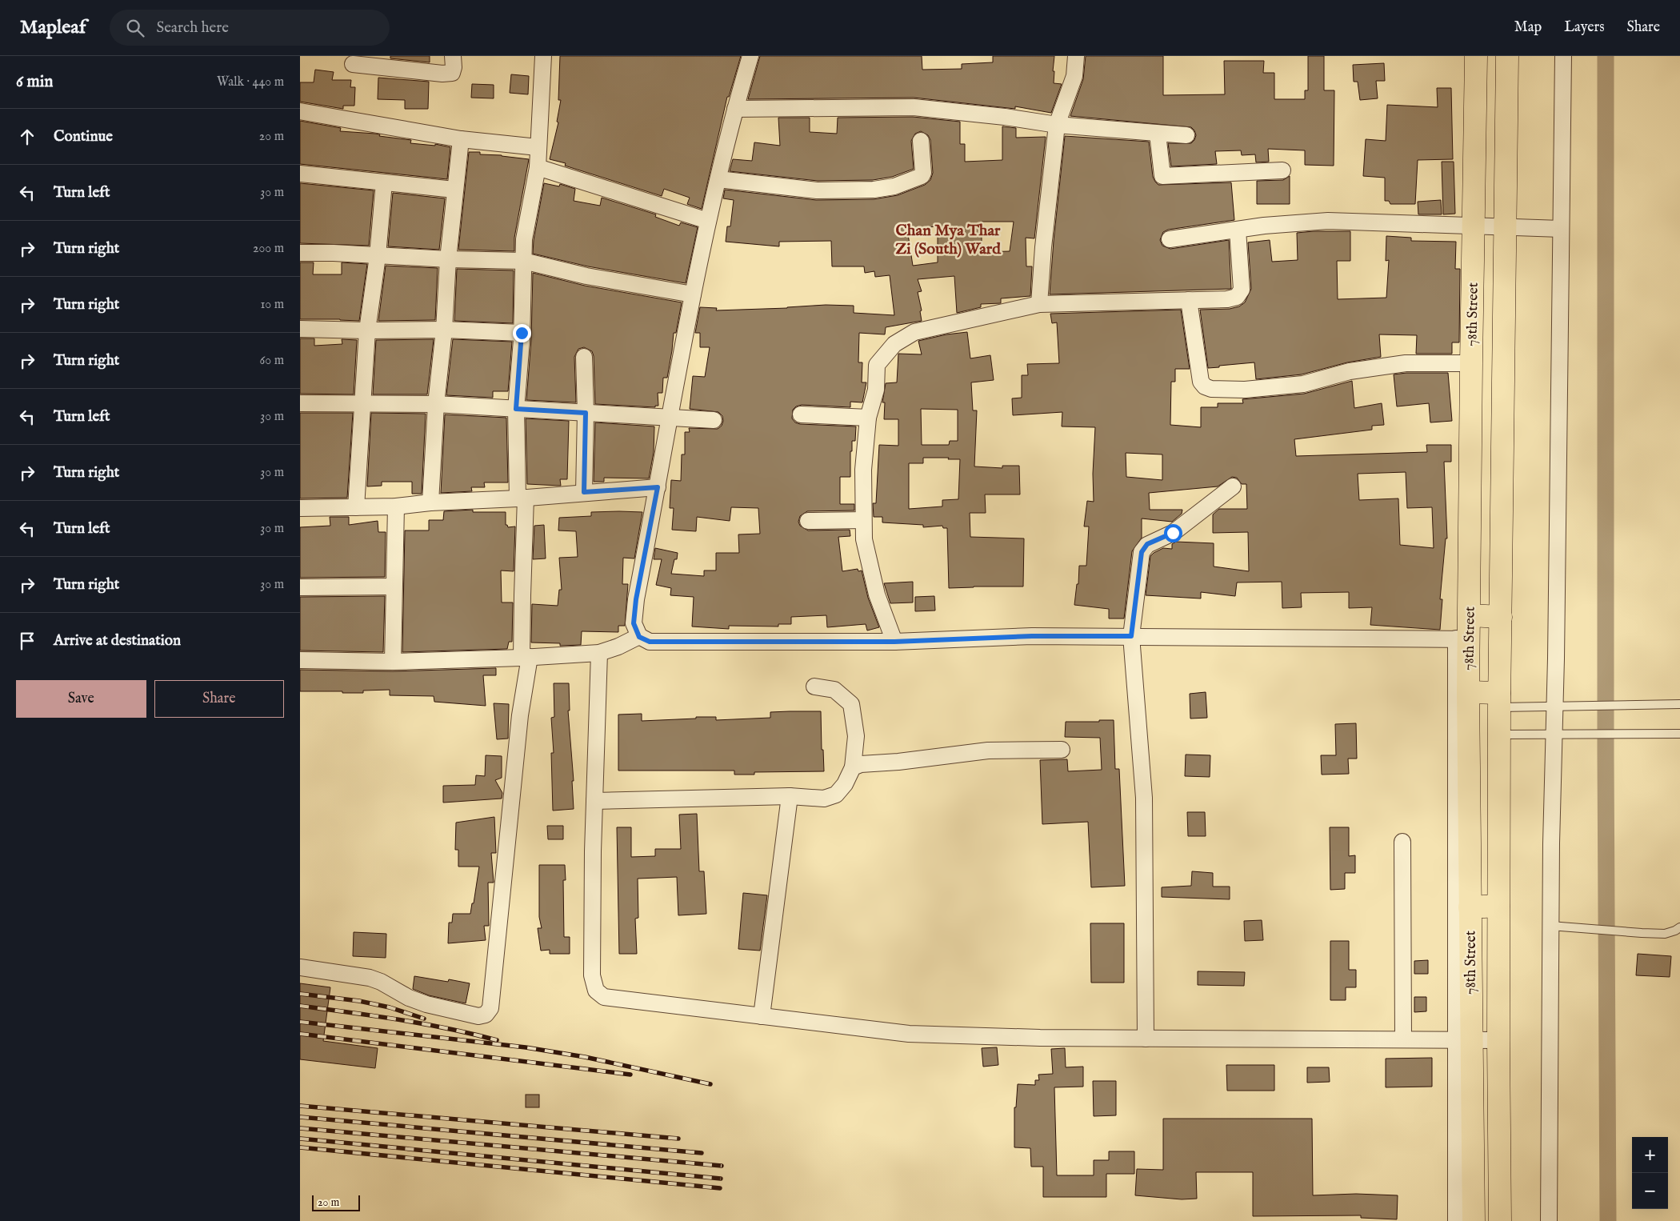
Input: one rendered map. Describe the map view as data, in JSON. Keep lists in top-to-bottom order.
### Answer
{
  "streets": {
    "main road": ["78th Street"]
  },
  "districts": ["Chan Mya Thar Zi (South) Ward"],
  "scale_bar": "20 m",
  "page": {
    "header": "Mapleaf",
    "search": "Search here",
    "nav": ["Map", "Layers", "Share"],
    "heading": ["6 min", "Walk · 440 m"],
    "list": [
      ["Continue", "20 m"],
      ["Turn left", "30 m"],
      ["Turn right", "200 m"],
      ["Turn right", "10 m"],
      ["Turn right", "60 m"],
      ["Turn left", "30 m"],
      ["Turn right", "30 m"],
      ["Turn left", "30 m"],
      ["Turn right", "30 m"],
      "Arrive at destination"
    ],
    "buttons": ["Save", "Share"],
    "map_buttons": ["+", "−"],
    "scale": "20 m"
  }
}
